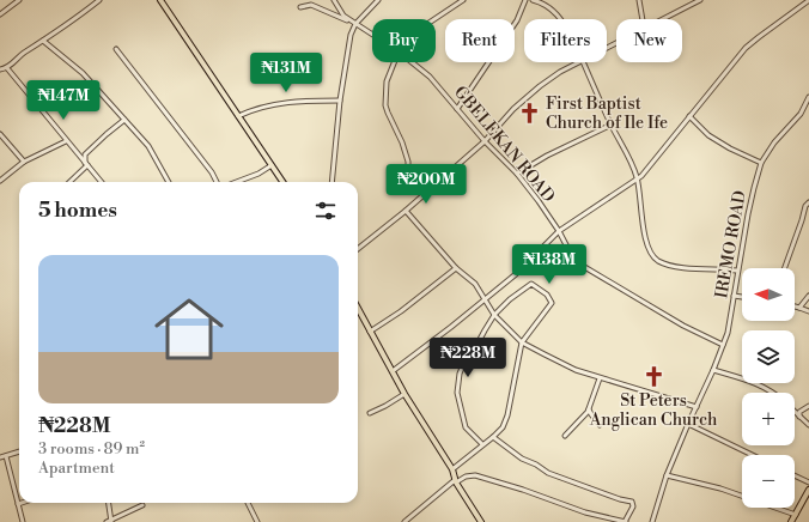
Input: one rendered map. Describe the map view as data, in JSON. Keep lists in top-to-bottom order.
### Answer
{
  "streets": {
    "street": ["GBELEKAN ROAD", "IREMO ROAD"]
  },
  "crossings": [
    ["GBELEKAN ROAD", "IREMO ROAD"]
  ],
  "places": {
    "church": ["First Baptist Church of Ile Ife", "St Peters Anglican Church"]
  },
  "north": "left",
  "page": {
    "chip": [
      "Buy",
      "Rent",
      "Filters",
      "New"
    ],
    "price": [
      "₦131M",
      "₦147M",
      "₦200M",
      "₦138M",
      "₦228M"
    ],
    "heading": "5 homes",
    "list": [
      {
        "name": "₦228M",
        "note": "3 rooms · 89 m² · Apartment"
      }
    ],
    "map_buttons": ["+", "−"]
  }
}
